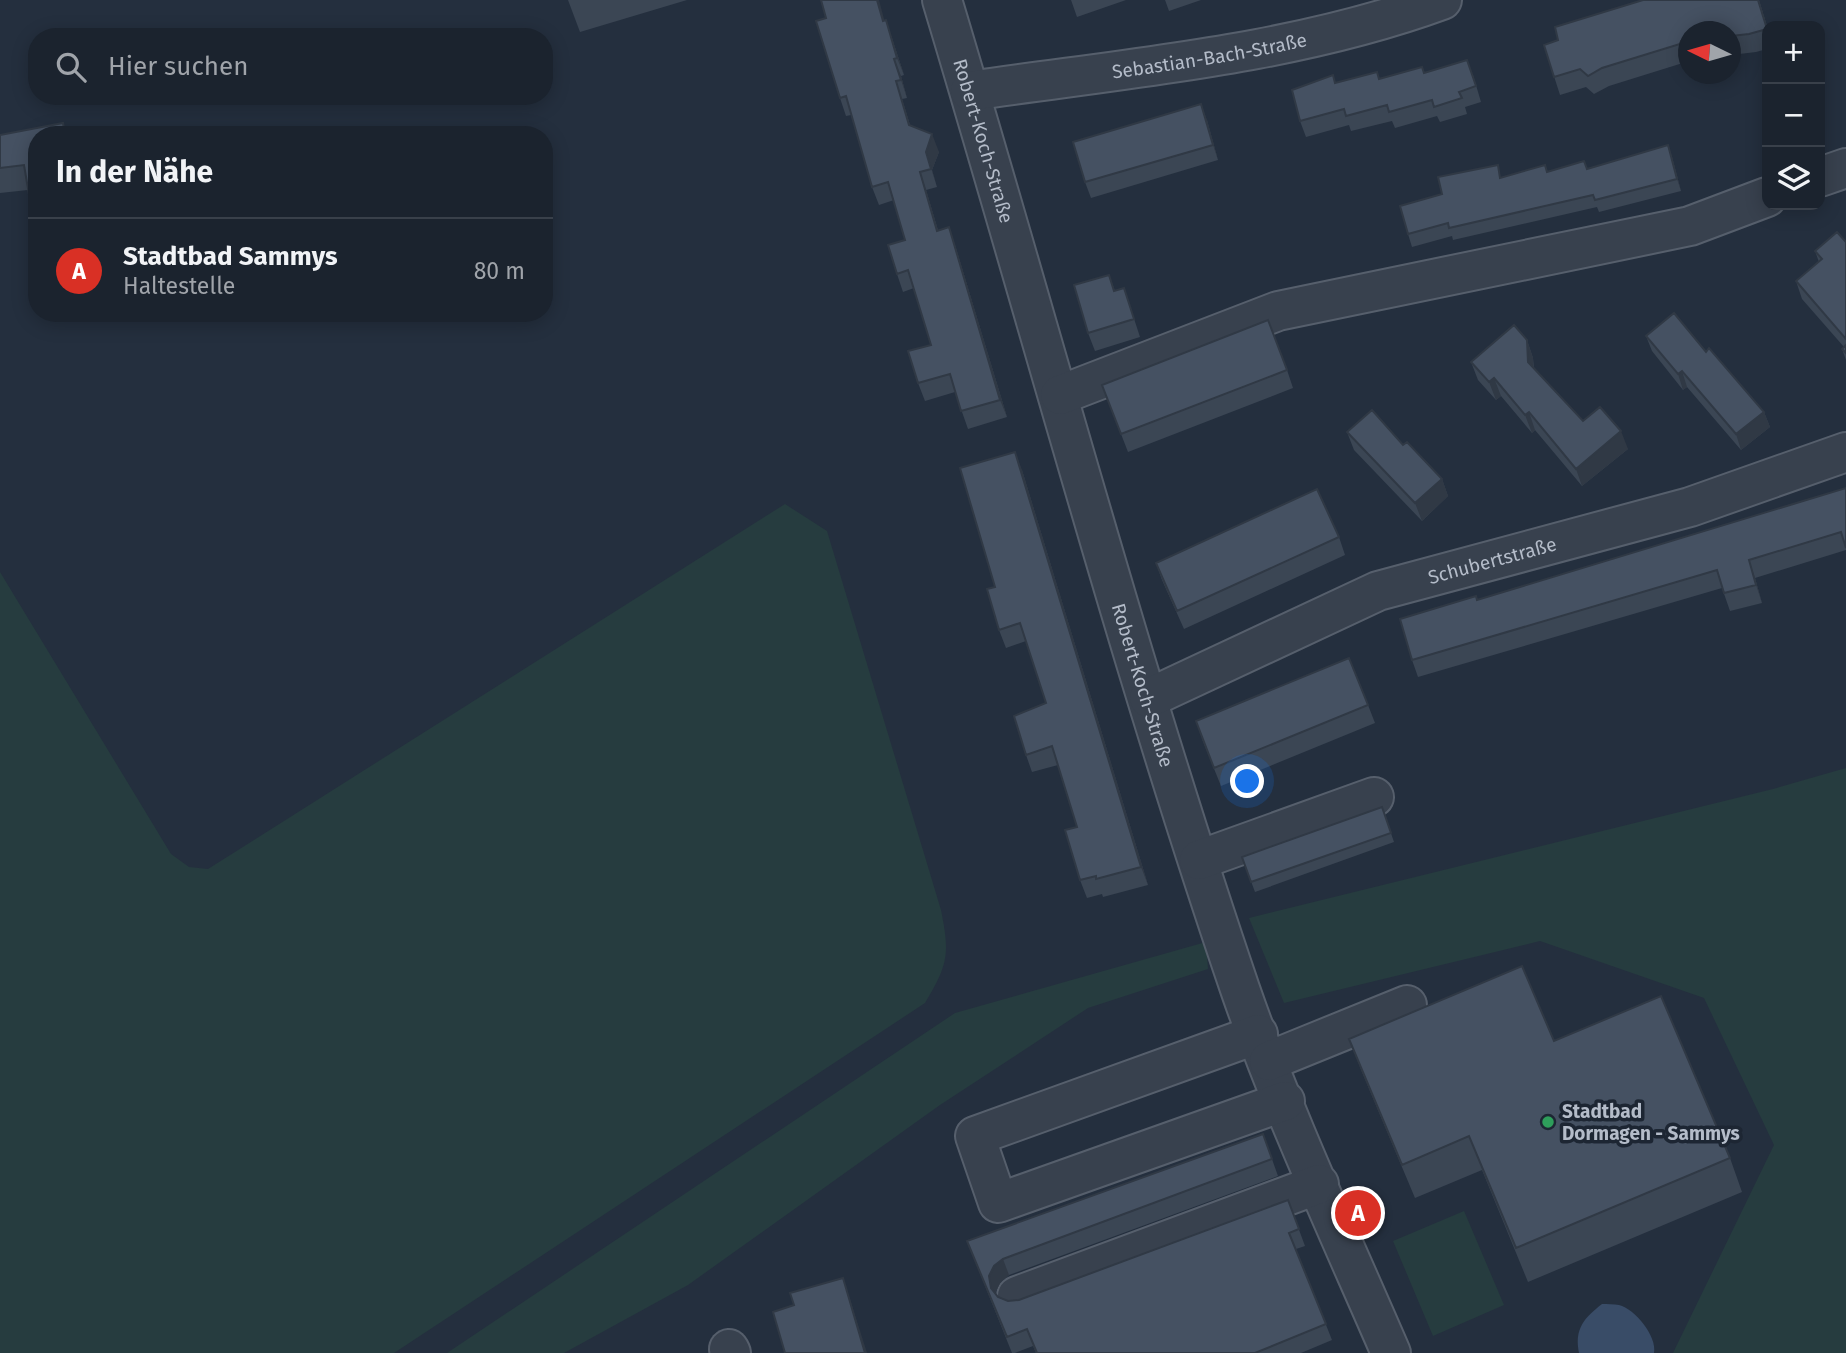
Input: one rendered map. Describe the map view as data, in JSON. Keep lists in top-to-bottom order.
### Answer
{
  "streets": {
    "street": ["Sebastian-Bach-Straße", "Robert-Koch-Straße", "Schubertstraße"]
  },
  "crossings": [
    ["Sebastian-Bach-Straße", "Robert-Koch-Straße"],
    ["Robert-Koch-Straße", "Schubertstraße"]
  ],
  "places": ["Stadtbad Dormagen - Sammys"],
  "north": "left",
  "page": {
    "map_buttons": ["+", "−"],
    "search": "Hier suchen",
    "heading": "In der Nähe",
    "list": [
      {
        "mark": "A",
        "name": "Stadtbad Sammys",
        "note": "Haltestelle",
        "value": "80 m"
      }
    ],
    "pins": "A"
  }
}
